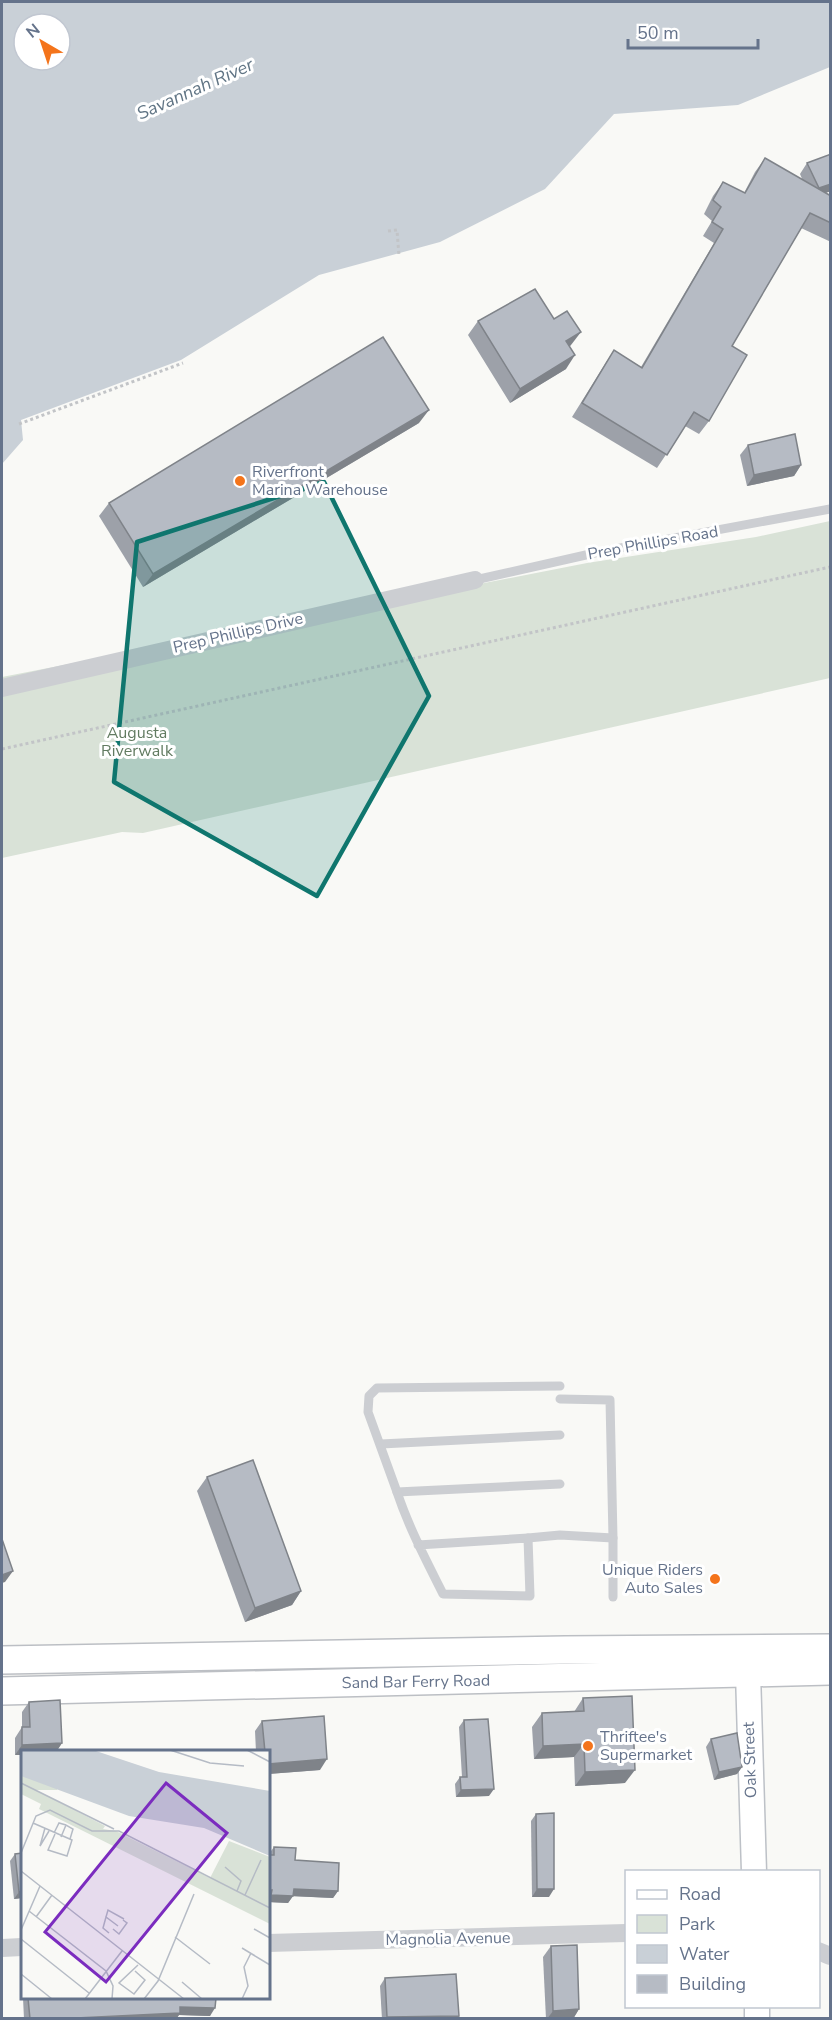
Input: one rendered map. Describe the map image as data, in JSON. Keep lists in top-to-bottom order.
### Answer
{
  "streets": {
    "main road": ["Sand Bar Ferry Road"],
    "street": ["Prep Phillips Drive", "Oak Street", "Magnolia Avenue"],
    "lane": ["Prep Phillips Road"]
  },
  "crossings": [
    ["Prep Phillips Road", "Prep Phillips Drive"],
    ["Sand Bar Ferry Road", "Oak Street"]
  ],
  "water": ["Savannah River"],
  "parks": ["Augusta Riverwalk"],
  "places": ["Riverfront Marina Warehouse", "Unique Riders Auto Sales", "Thriftee's Supermarket"],
  "legend": [
    "Road",
    "Park",
    "Water",
    "Building"
  ],
  "scale_bar": "50 m",
  "north": "top left"
}
